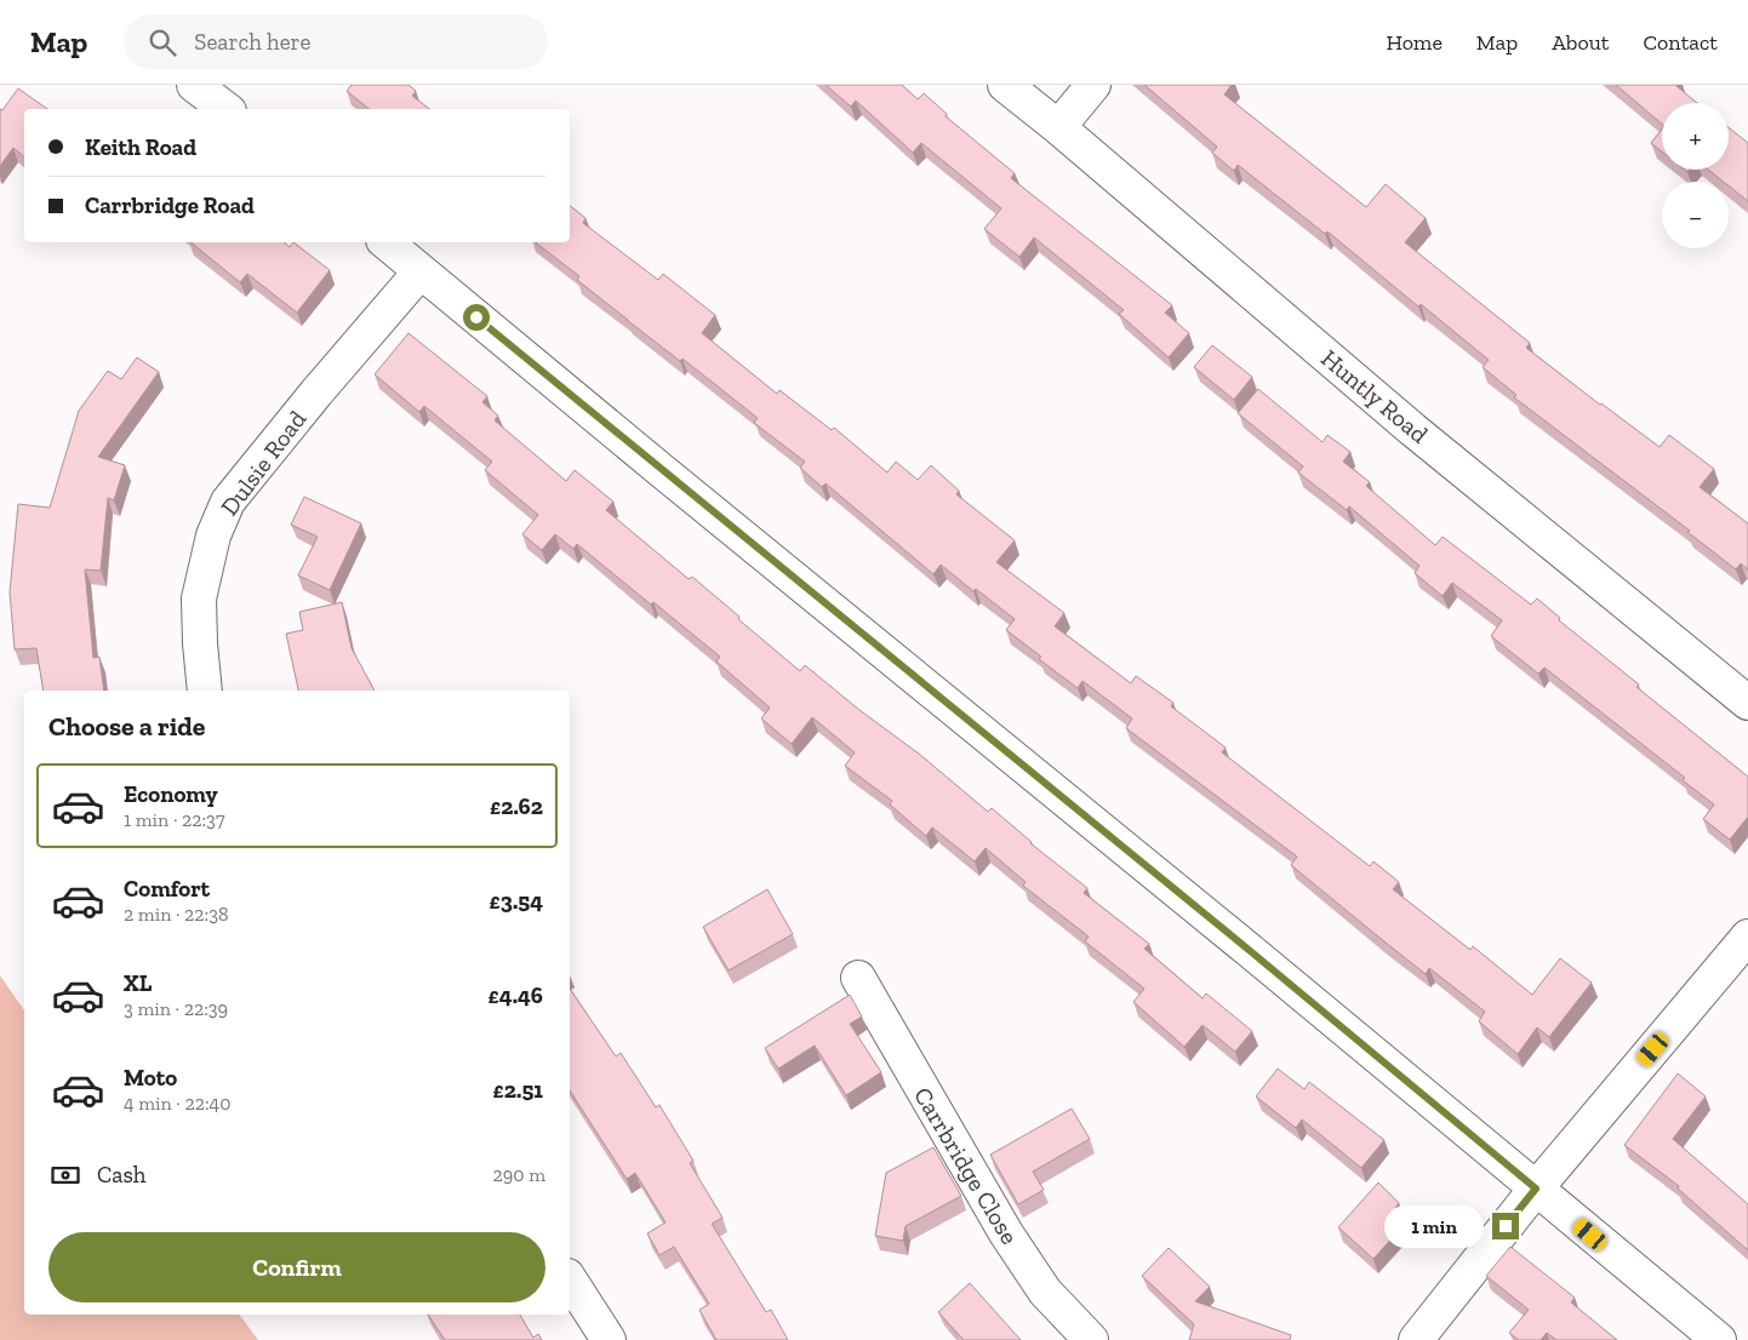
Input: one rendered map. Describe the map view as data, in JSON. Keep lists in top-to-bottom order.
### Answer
{
  "streets": {
    "street": ["Huntly Road", "Dulsie Road", "Carrbridge Close"]
  },
  "page": {
    "header": "Map",
    "search": "Search here",
    "nav": [
      "Home",
      "Map",
      "About",
      "Contact"
    ],
    "map_buttons": ["+", "−"],
    "banner": ["Keith Road", "Carrbridge Road"],
    "heading": "Choose a ride",
    "list": [
      {
        "name": "Economy",
        "note": "1 min · 22:37",
        "value": "£2.62"
      },
      {
        "name": "Comfort",
        "note": "2 min · 22:38",
        "value": "£3.54"
      },
      {
        "name": "XL",
        "note": "3 min · 22:39",
        "value": "£4.46"
      },
      {
        "name": "Moto",
        "note": "4 min · 22:40",
        "value": "£2.51"
      }
    ],
    "pay": ["Cash", "290 m"],
    "bubble": "1 min",
    "buttons": "Confirm"
  }
}
